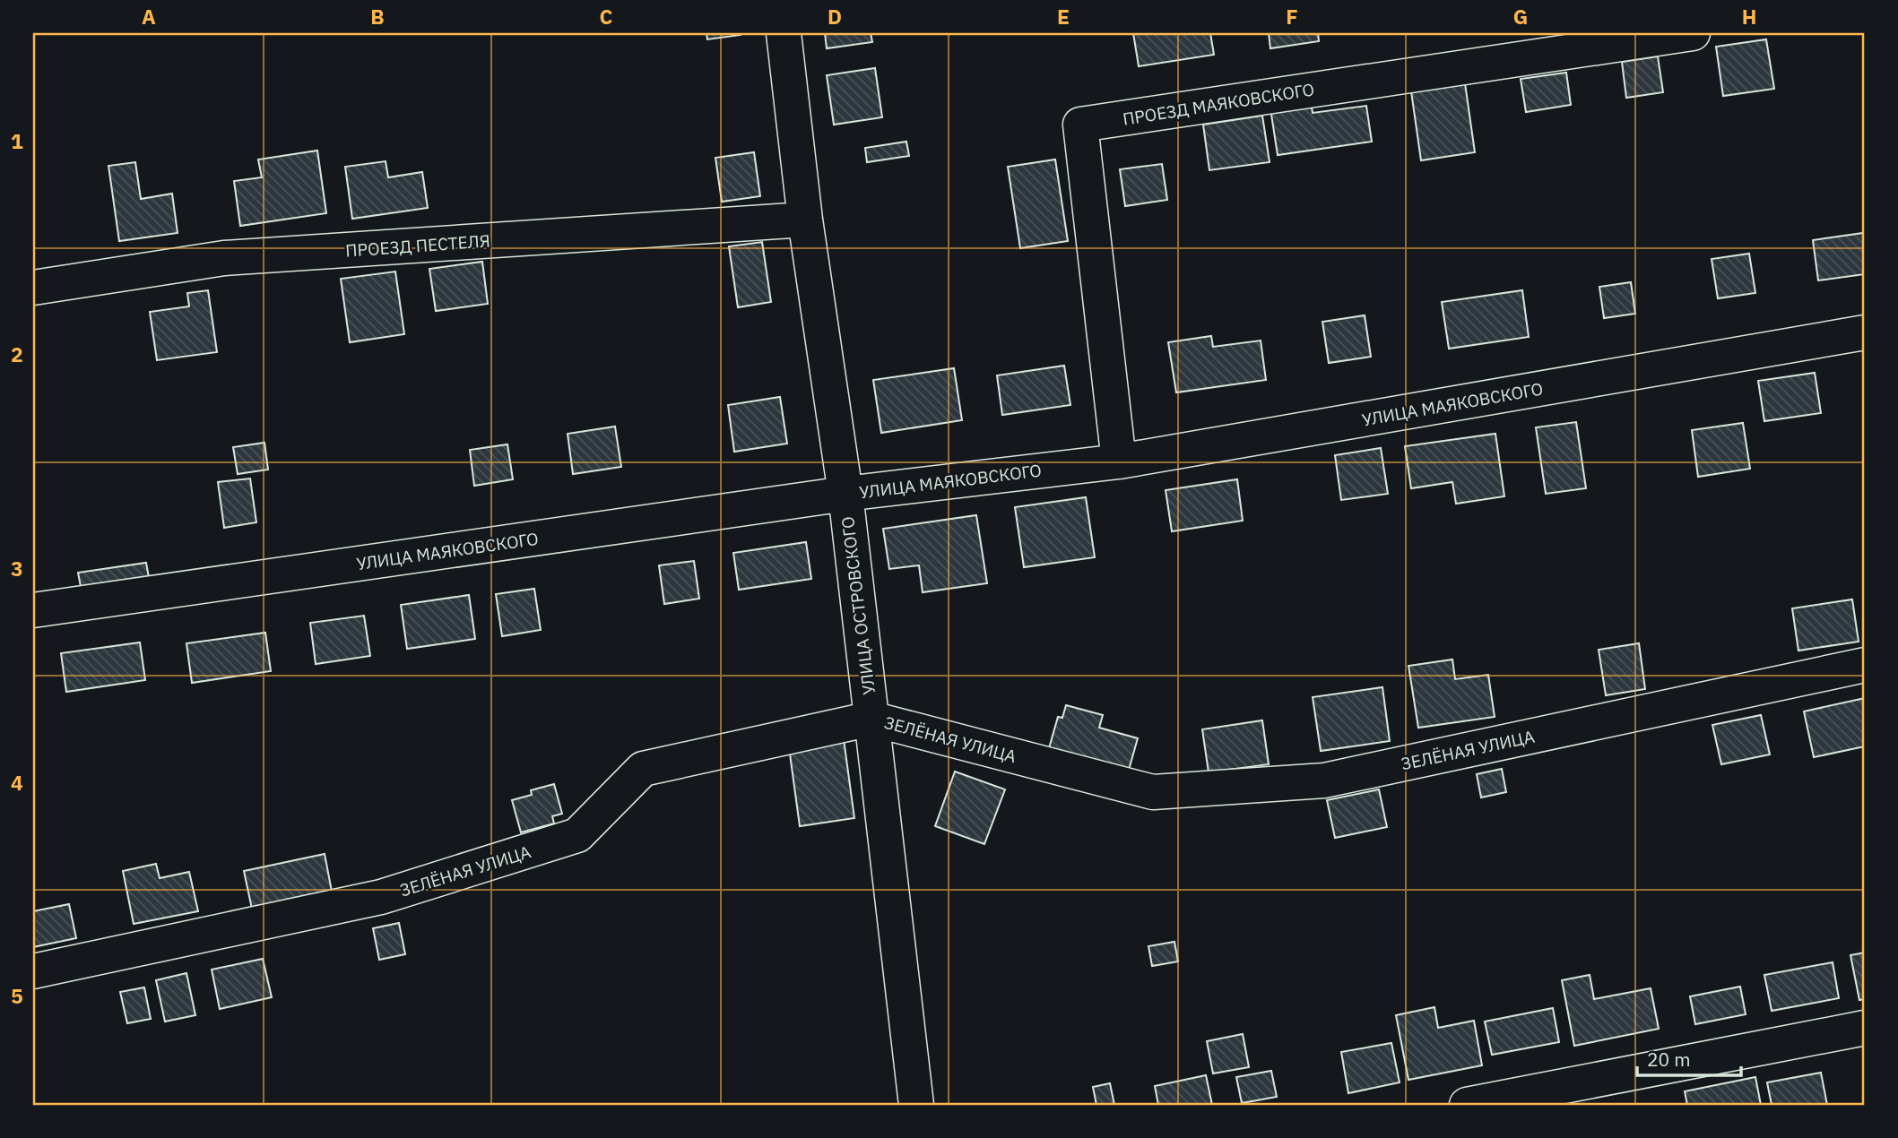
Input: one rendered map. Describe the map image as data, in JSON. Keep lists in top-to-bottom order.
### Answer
{
  "streets": {
    "street": [
      "ПРОЕЗД МАЯКОВСКОГО",
      "ПРОЕЗД ПЕСТЕЛЯ",
      "УЛИЦА МАЯКОВСКОГО",
      "УЛИЦА ОСТРОВСКОГО",
      "ЗЕЛЁНАЯ УЛИЦА"
    ]
  },
  "crossings": [
    ["ПРОЕЗД МАЯКОВСКОГО", "УЛИЦА МАЯКОВСКОГО"],
    ["ПРОЕЗД ПЕСТЕЛЯ", "УЛИЦА ОСТРОВСКОГО"],
    ["УЛИЦА МАЯКОВСКОГО", "УЛИЦА ОСТРОВСКОГО"],
    ["УЛИЦА ОСТРОВСКОГО", "ЗЕЛЁНАЯ УЛИЦА"]
  ],
  "scale_bar": "20 m",
  "grid": {
    "columns": [
      "A",
      "B",
      "C",
      "D",
      "E",
      "F",
      "G",
      "H"
    ],
    "rows": [
      "1",
      "2",
      "3",
      "4",
      "5"
    ]
  }
}
